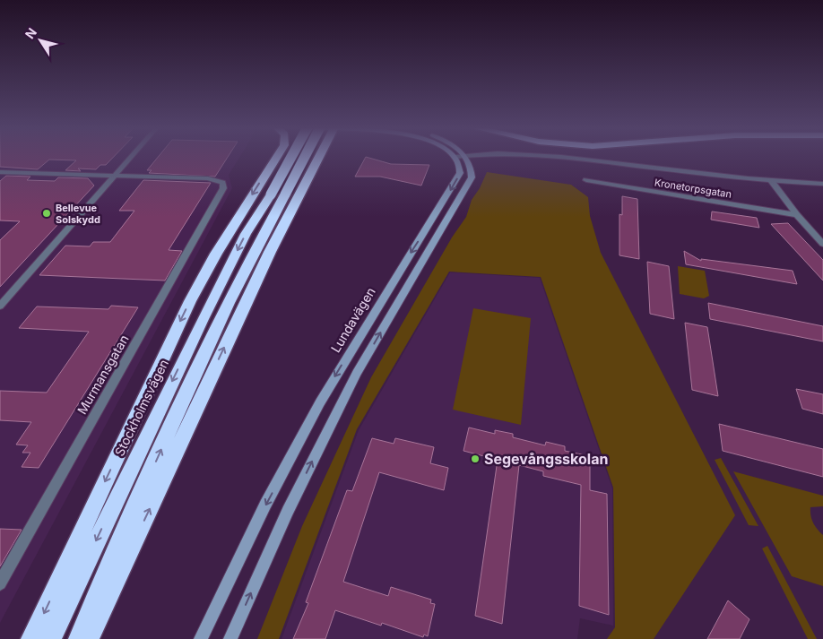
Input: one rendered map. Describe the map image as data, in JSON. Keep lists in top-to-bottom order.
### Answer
{
  "streets": {
    "highway": ["Stockholmsvägen"],
    "main road": ["Lundavägen"],
    "street": ["Kronetorpsgatan", "Murmansgatan"]
  },
  "places": ["Bellevue Solskydd", "Segevångsskolan"],
  "north": "top left"
}
